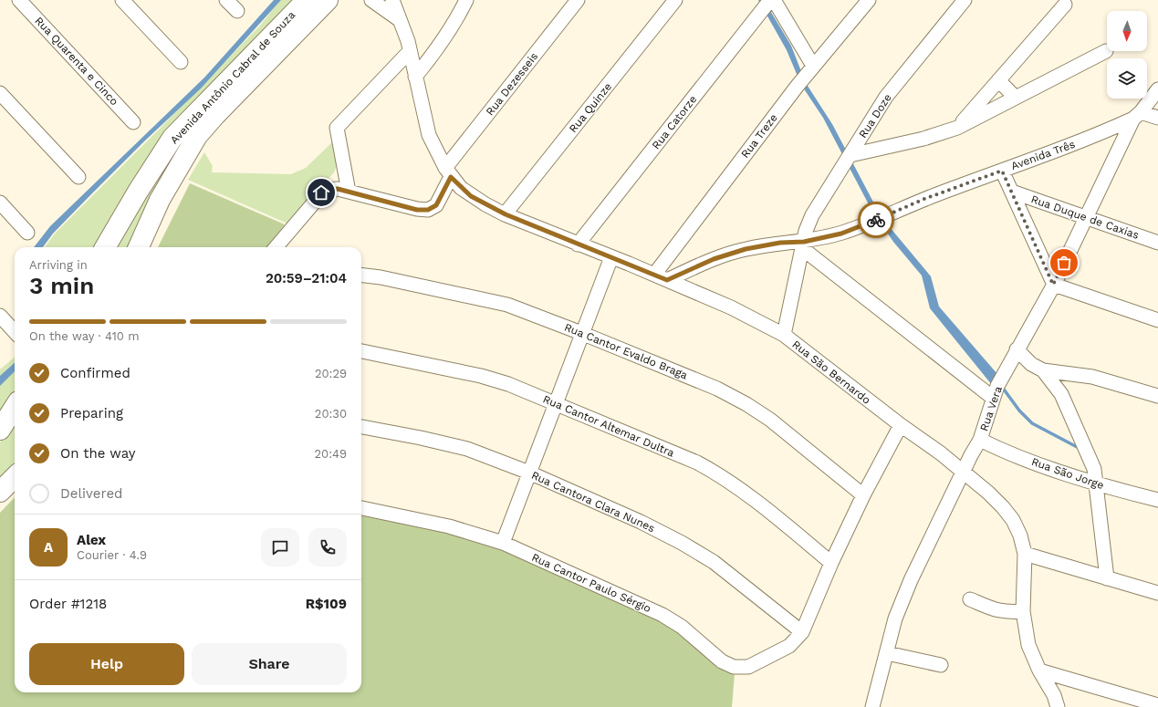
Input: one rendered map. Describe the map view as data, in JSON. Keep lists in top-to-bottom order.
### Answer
{
  "streets": {
    "highway": ["Avenida Antônio Cabral de Souza"],
    "street": [
      "Rua Quarenta e Cinco",
      "Rua Dezesseis",
      "Rua Quinze",
      "Rua Doze",
      "Rua Catorze",
      "Rua Treze",
      "Avenida Três",
      "Rua Duque de Caxias",
      "Rua Cantor Evaldo Braga",
      "Rua São Bernardo",
      "Rua Vera",
      "Rua Cantor Altemar Dultra",
      "Rua São Jorge",
      "Rua Cantora Clara Nunes",
      "Rua Cantor Paulo Sérgio"
    ]
  },
  "crossings": [
    ["Rua Dezesseis", "Rua São Bernardo"],
    ["Rua Quinze", "Rua São Bernardo"],
    ["Rua Doze", "Avenida Três"],
    ["Rua Doze", "Rua São Bernardo"],
    ["Rua Catorze", "Rua São Bernardo"],
    ["Rua Treze", "Avenida Três"],
    ["Rua Treze", "Rua São Bernardo"],
    ["Avenida Três", "Rua São Bernardo"],
    ["Avenida Três", "Rua Vera"],
    ["Rua Duque de Caxias", "Rua Vera"],
    ["Rua São Bernardo", "Rua Vera"],
    ["Rua Vera", "Rua São Jorge"],
    ["Rua Cantora Clara Nunes", "Rua Cantor Paulo Sérgio"]
  ],
  "north": "bottom",
  "page": {
    "heading": ["3 min", "Arriving in", "20:59–21:04"],
    "panel": [
      "Alex",
      "Courier · 4.9",
      "Order #1218",
      "R$109"
    ],
    "bar": "On the way · 410 m",
    "list": [
      ["Confirmed", "20:29"],
      ["Preparing", "20:30"],
      ["On the way", "20:49"],
      "Delivered"
    ],
    "round": "A",
    "buttons": ["Help", "Share"]
  }
}
